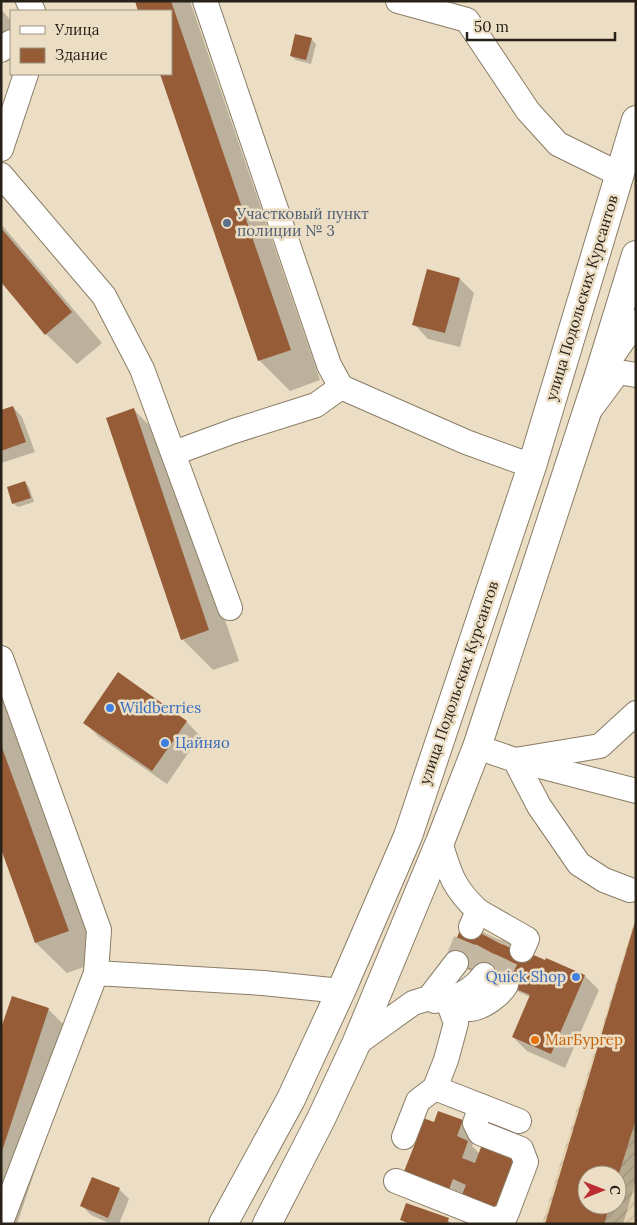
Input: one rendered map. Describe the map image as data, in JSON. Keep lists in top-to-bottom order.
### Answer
{
  "streets": {
    "main road": ["улица Подольских Курсантов"]
  },
  "places": [
    "Участковый пункт полиции № 3",
    "Wildberries",
    "Цайняо",
    "Quick Shop",
    "МагБургер"
  ],
  "legend": ["Улица", "Здание"],
  "scale_bar": "50 m",
  "north": "right"
}
